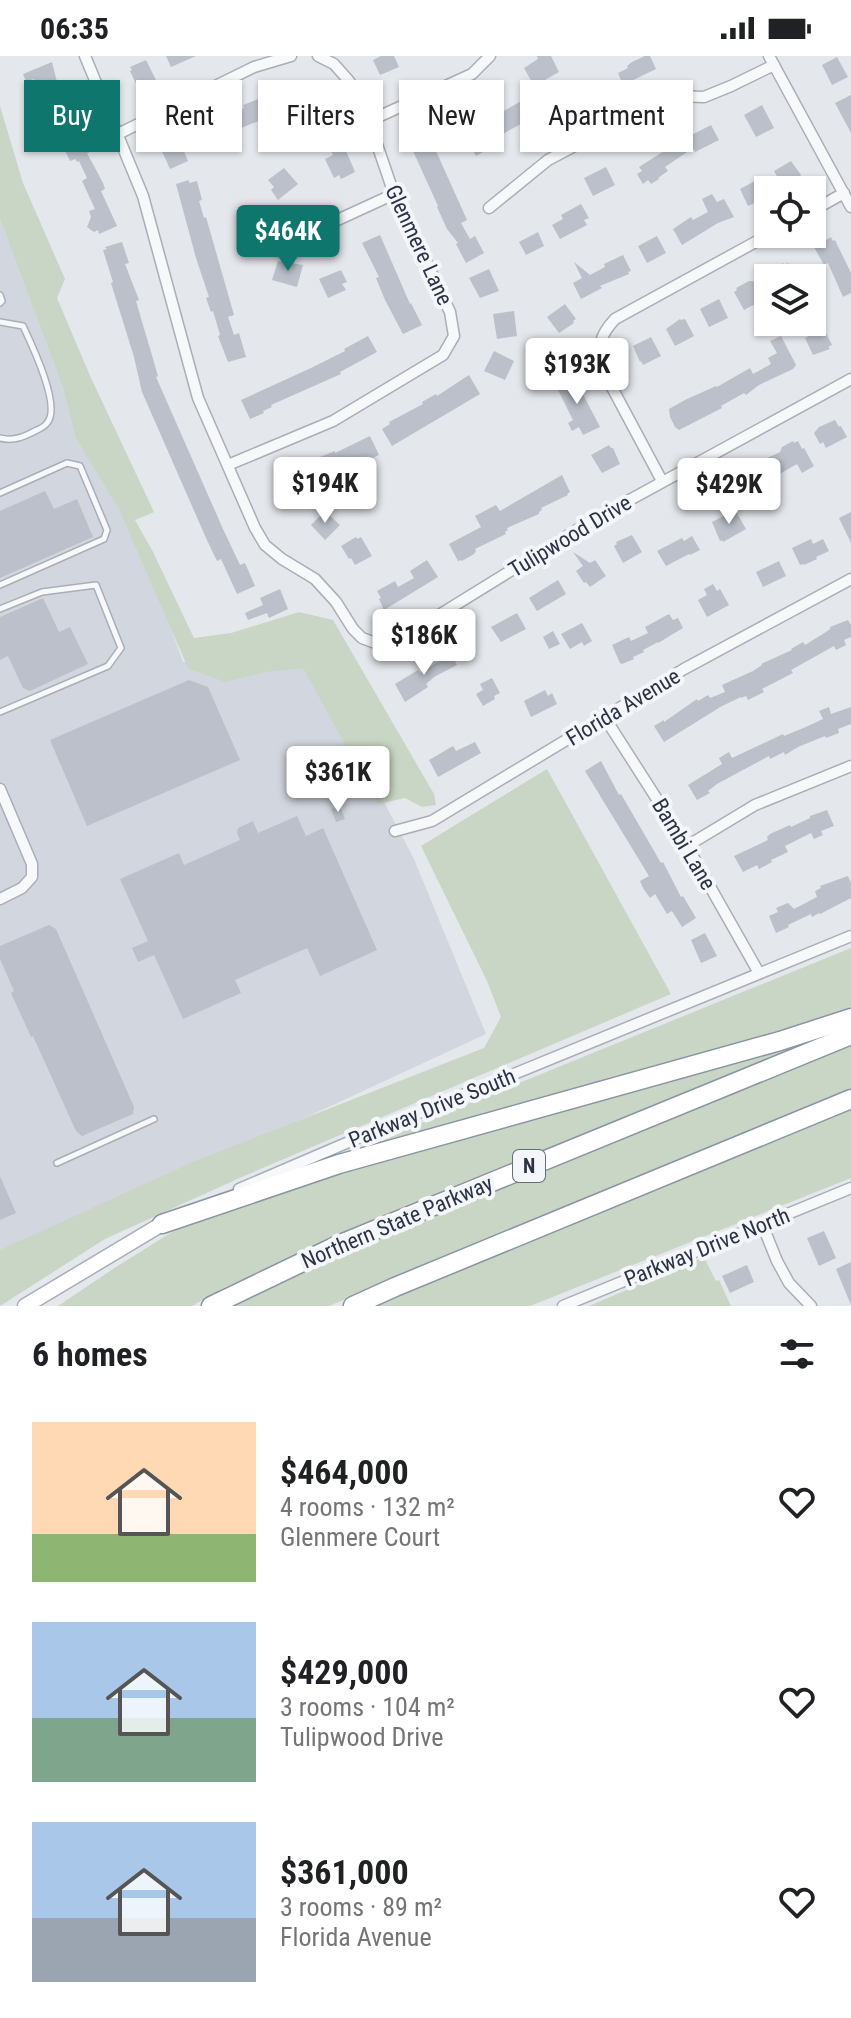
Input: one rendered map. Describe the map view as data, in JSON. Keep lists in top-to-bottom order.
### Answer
{
  "streets": {
    "highway": ["N", "Northern State Parkway"],
    "street": [
      "Glenmere Lane",
      "Tulipwood Drive",
      "Florida Avenue",
      "Bambi Lane",
      "Parkway Drive South",
      "Parkway Drive North"
    ]
  },
  "crossings": [
    ["Glenmere Lane", "Tulipwood Drive"],
    ["Florida Avenue", "Bambi Lane"],
    ["Bambi Lane", "Parkway Drive South"]
  ],
  "page": {
    "status": "06:35",
    "chip": [
      "Buy",
      "Rent",
      "Filters",
      "New",
      "Apartment"
    ],
    "price": [
      "$464K",
      "$193K",
      "$194K",
      "$429K",
      "$186K",
      "$361K"
    ],
    "heading": "6 homes",
    "list": [
      {
        "name": "$464,000",
        "note": "4 rooms · 132 m² · Glenmere Court"
      },
      {
        "name": "$429,000",
        "note": "3 rooms · 104 m² · Tulipwood Drive"
      },
      {
        "name": "$361,000",
        "note": "3 rooms · 89 m² · Florida Avenue"
      }
    ]
  }
}
